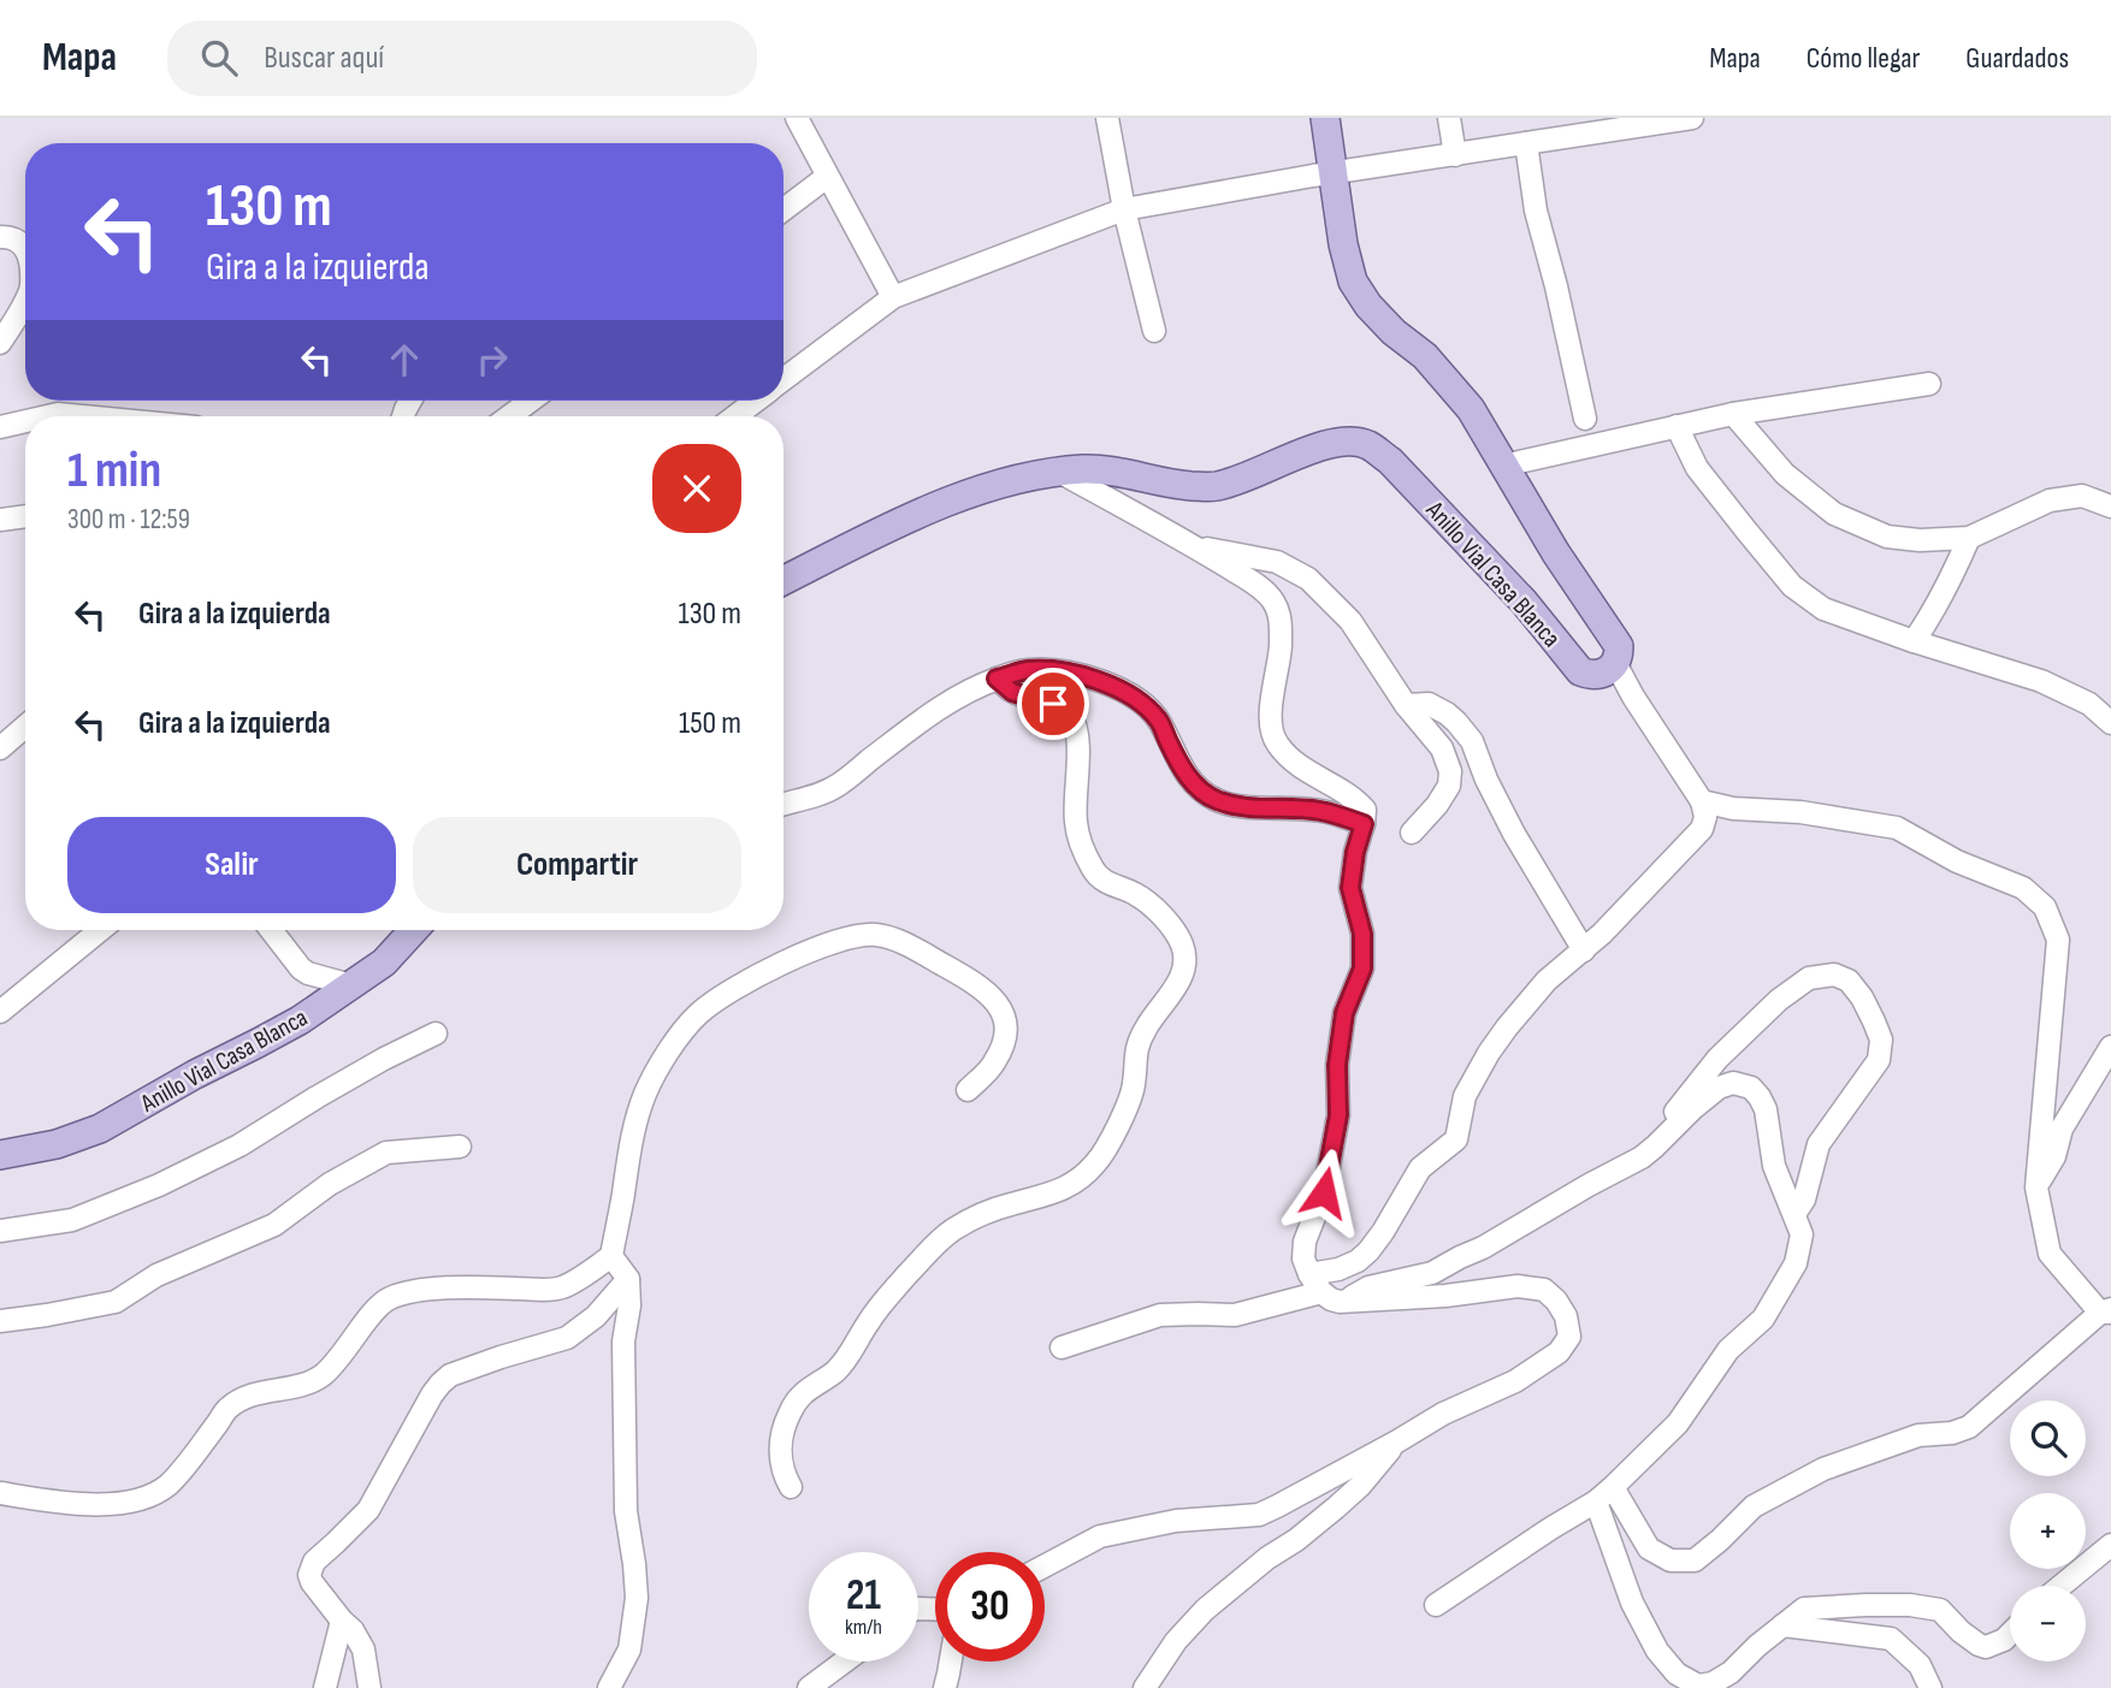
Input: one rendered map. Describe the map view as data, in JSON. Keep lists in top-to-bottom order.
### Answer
{
  "streets": {
    "main road": ["Anillo Vial Casa Blanca"]
  },
  "page": {
    "header": "Mapa",
    "search": "Buscar aquí",
    "nav": ["Mapa", "Cómo llegar", "Guardados"],
    "turn": ["130 m", "Gira a la izquierda"],
    "heading": ["1 min", "300 m · 12:59"],
    "list": [
      {
        "name": "Gira a la izquierda",
        "value": "130 m"
      },
      {
        "name": "Gira a la izquierda",
        "value": "150 m"
      }
    ],
    "buttons": ["Salir", "Compartir"],
    "map_buttons": ["+", "−"],
    "speed": "21 km/h",
    "limit": "30"
  }
}
